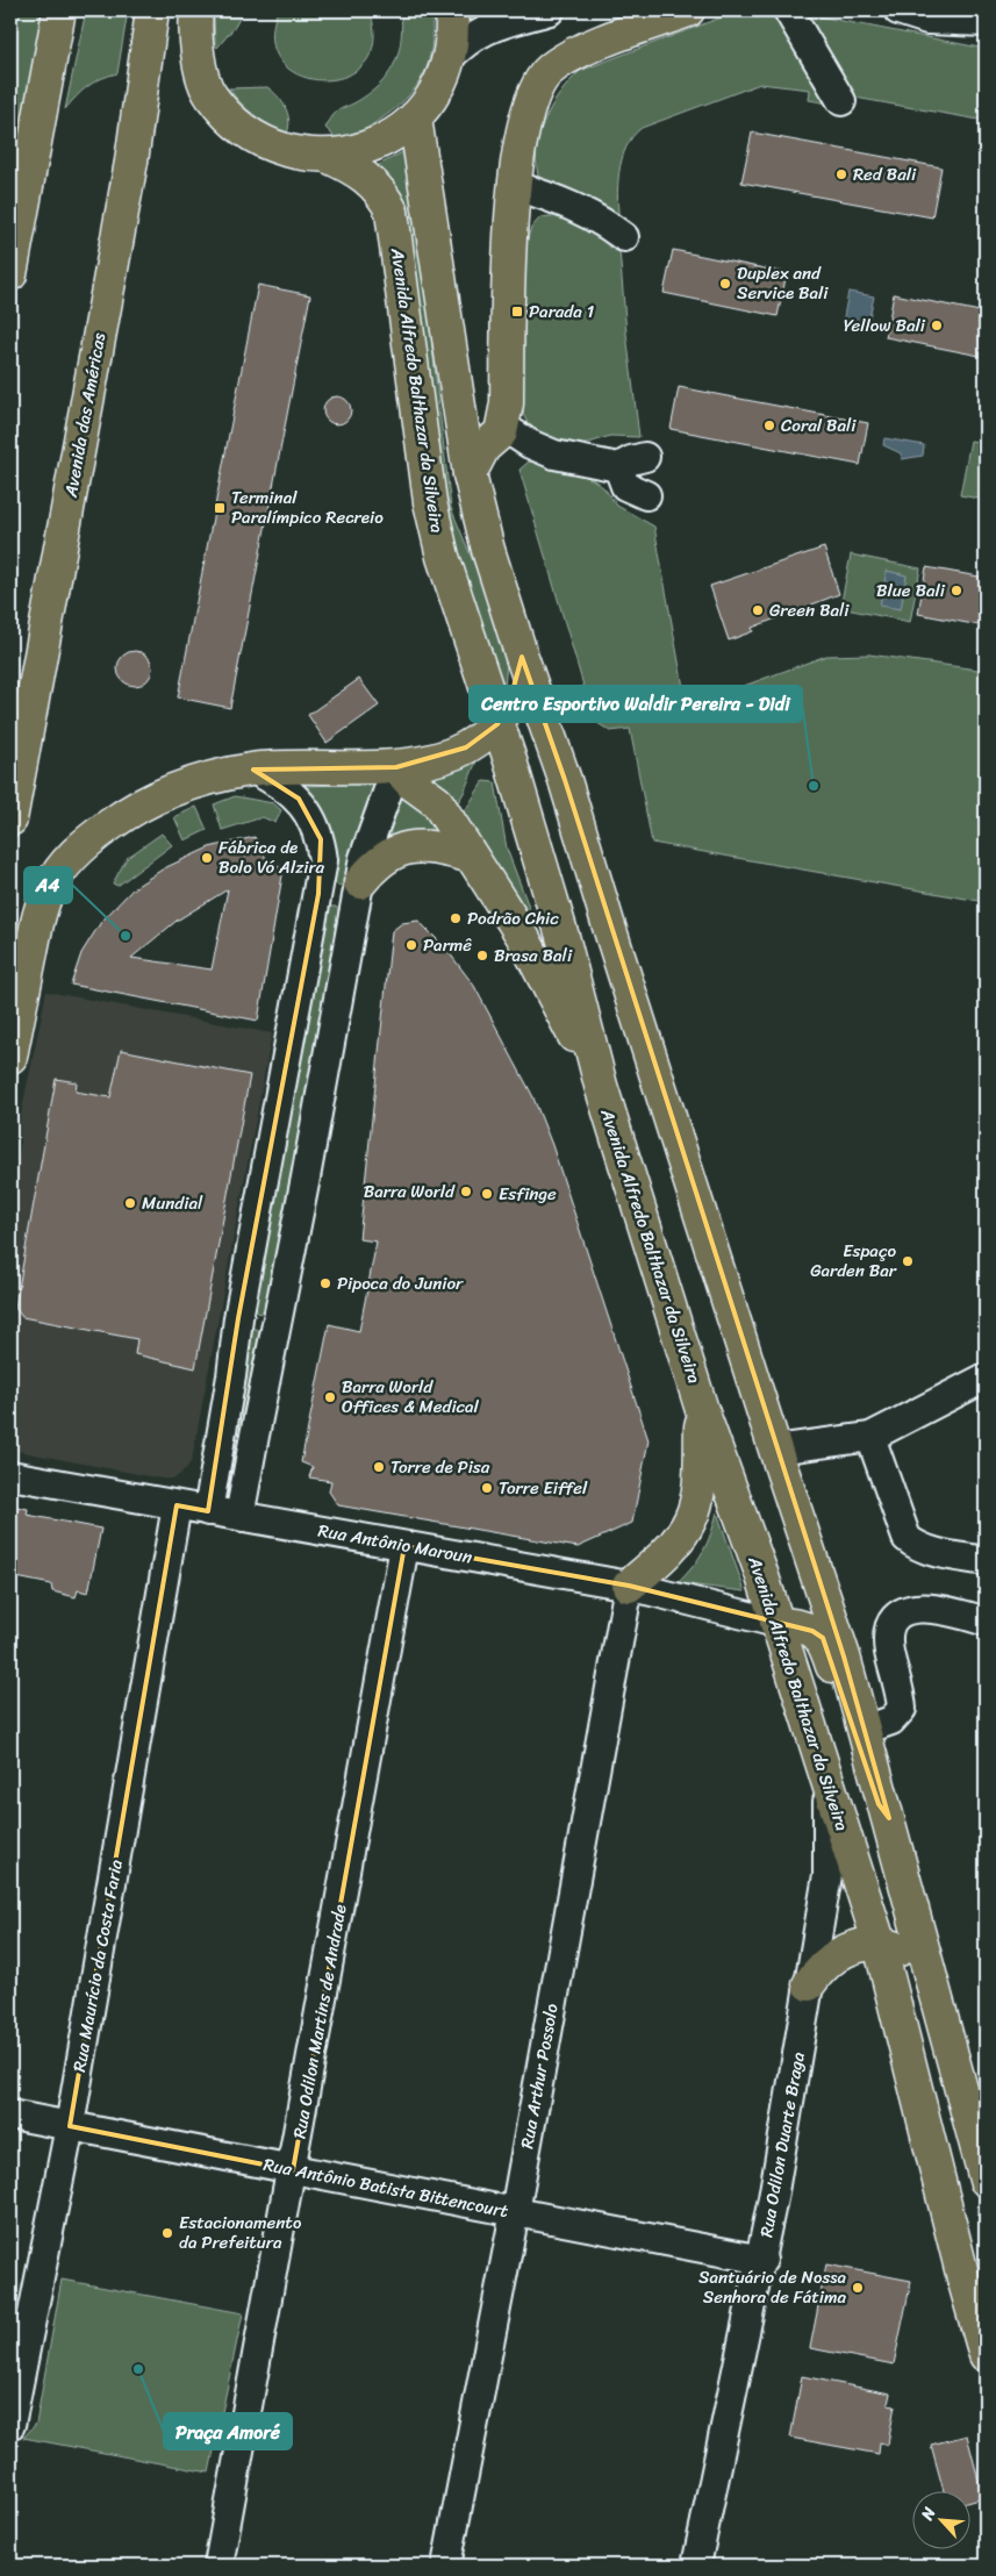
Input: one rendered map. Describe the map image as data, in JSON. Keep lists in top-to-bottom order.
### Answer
{
  "streets": {
    "main road": ["Avenida Alfredo Balthazar da Silveira", "Avenida das Américas"],
    "street": [
      "Rua Antônio Maroun",
      "Rua Maurício da Costa Faria",
      "Rua Odilon Martins de Andrade",
      "Rua Arthur Possolo",
      "Rua Odilon Duarte Braga",
      "Rua Antônio Batista Bittencourt"
    ]
  },
  "crossings": [
    ["Avenida Alfredo Balthazar da Silveira", "Rua Antônio Maroun"],
    ["Avenida Alfredo Balthazar da Silveira", "Rua Odilon Duarte Braga"],
    ["Rua Antônio Maroun", "Rua Maurício da Costa Faria"],
    ["Rua Antônio Maroun", "Rua Odilon Martins de Andrade"],
    ["Rua Antônio Maroun", "Rua Arthur Possolo"],
    ["Rua Maurício da Costa Faria", "Rua Antônio Batista Bittencourt"],
    ["Rua Odilon Martins de Andrade", "Rua Antônio Batista Bittencourt"],
    ["Rua Arthur Possolo", "Rua Antônio Batista Bittencourt"],
    ["Rua Odilon Duarte Braga", "Rua Antônio Batista Bittencourt"]
  ],
  "places": {
    "other": [
      "Red Bali",
      "Duplex and Service Bali",
      "Yellow Bali",
      "Coral Bali",
      "Blue Bali",
      "Green Bali",
      "Centro Esportivo Waldir Pereira - Didi",
      "Fábrica de Bolo Vó Alzira",
      "Podrão Chic",
      "A4",
      "Parmê",
      "Brasa Bali",
      "Barra World",
      "Esfinge",
      "Mundial",
      "Espaço Garden Bar",
      "Pipoca do Junior",
      "Barra World Offices & Medical",
      "Torre de Pisa",
      "Torre Eiffel",
      "Estacionamento da Prefeitura",
      "Santuário de Nossa Senhora de Fátima",
      "Praça Amoré"
    ],
    "transit": ["Parada 1", "Terminal Paralímpico Recreio"]
  },
  "north": "top left"
}
